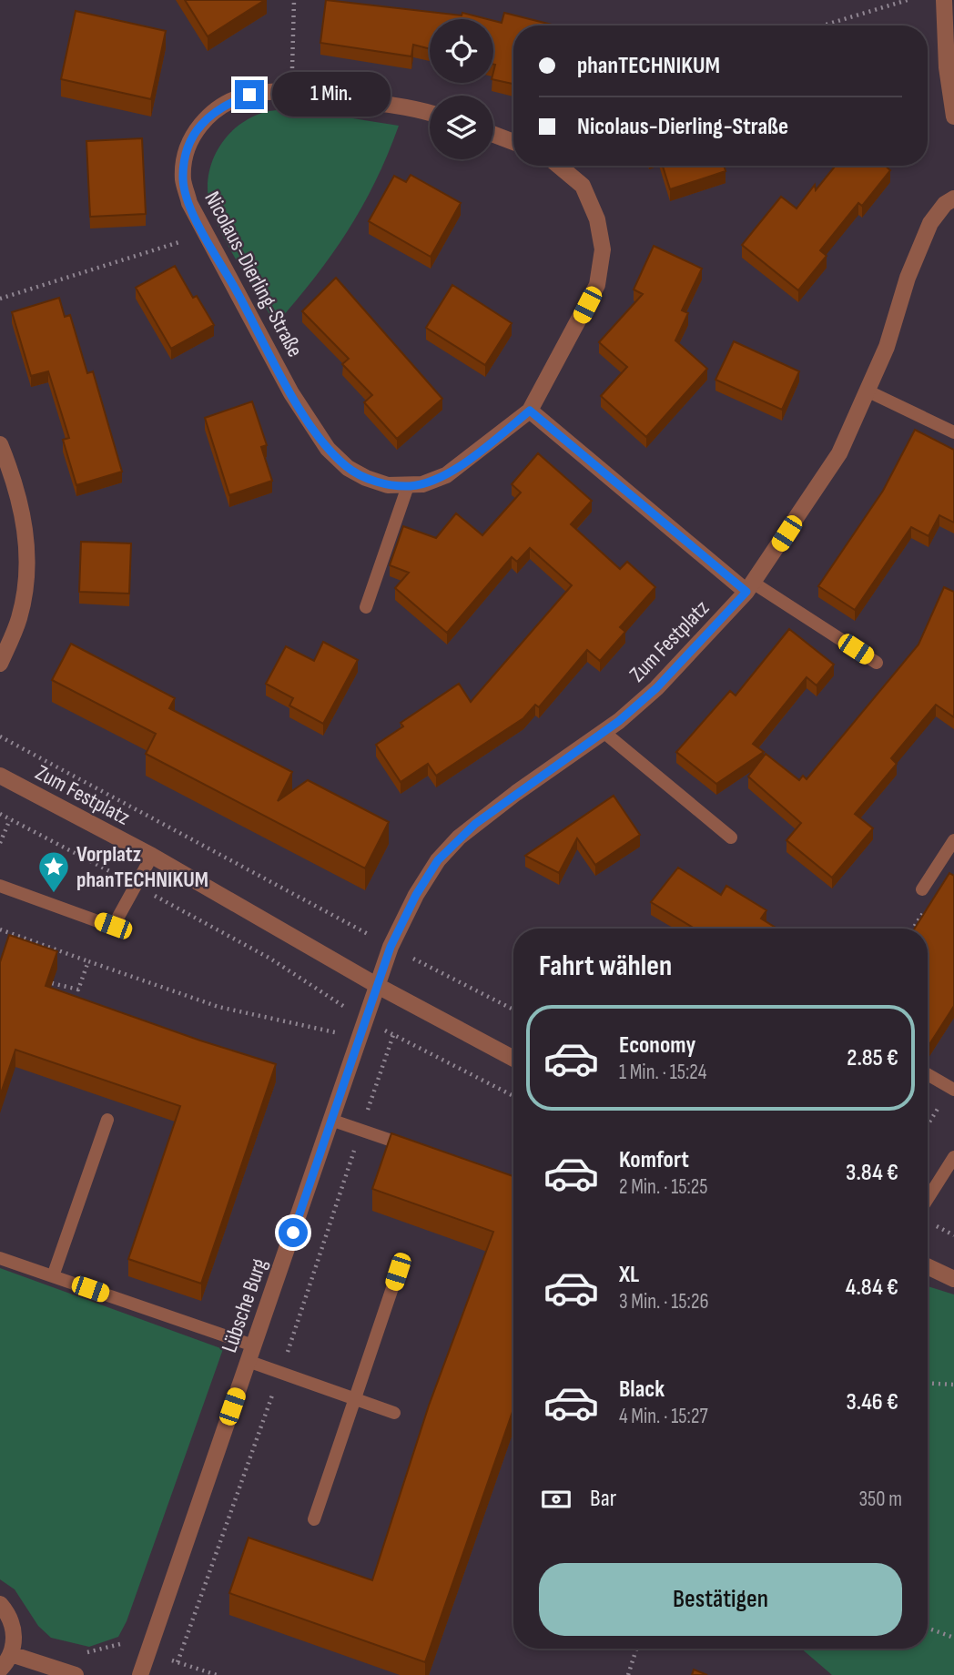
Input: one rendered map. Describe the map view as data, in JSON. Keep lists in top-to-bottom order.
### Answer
{
  "streets": {
    "street": ["Nicolaus-Dierling-Straße", "Zum Festplatz", "Lübsche Burg"]
  },
  "crossings": [
    ["Zum Festplatz", "Lübsche Burg"]
  ],
  "places": {
    "place": ["Vorplatz phanTECHNIKUM"]
  },
  "page": {
    "banner": ["phanTECHNIKUM", "Nicolaus-Dierling-Straße"],
    "bubble": "1 Min.",
    "heading": "Fahrt wählen",
    "list": [
      {
        "name": "Economy",
        "note": "1 Min. · 15:24",
        "value": "2.85 €"
      },
      {
        "name": "Komfort",
        "note": "2 Min. · 15:25",
        "value": "3.84 €"
      },
      {
        "name": "XL",
        "note": "3 Min. · 15:26",
        "value": "4.84 €"
      },
      {
        "name": "Black",
        "note": "4 Min. · 15:27",
        "value": "3.46 €"
      }
    ],
    "pay": ["Bar", "350 m"],
    "buttons": "Bestätigen"
  }
}
